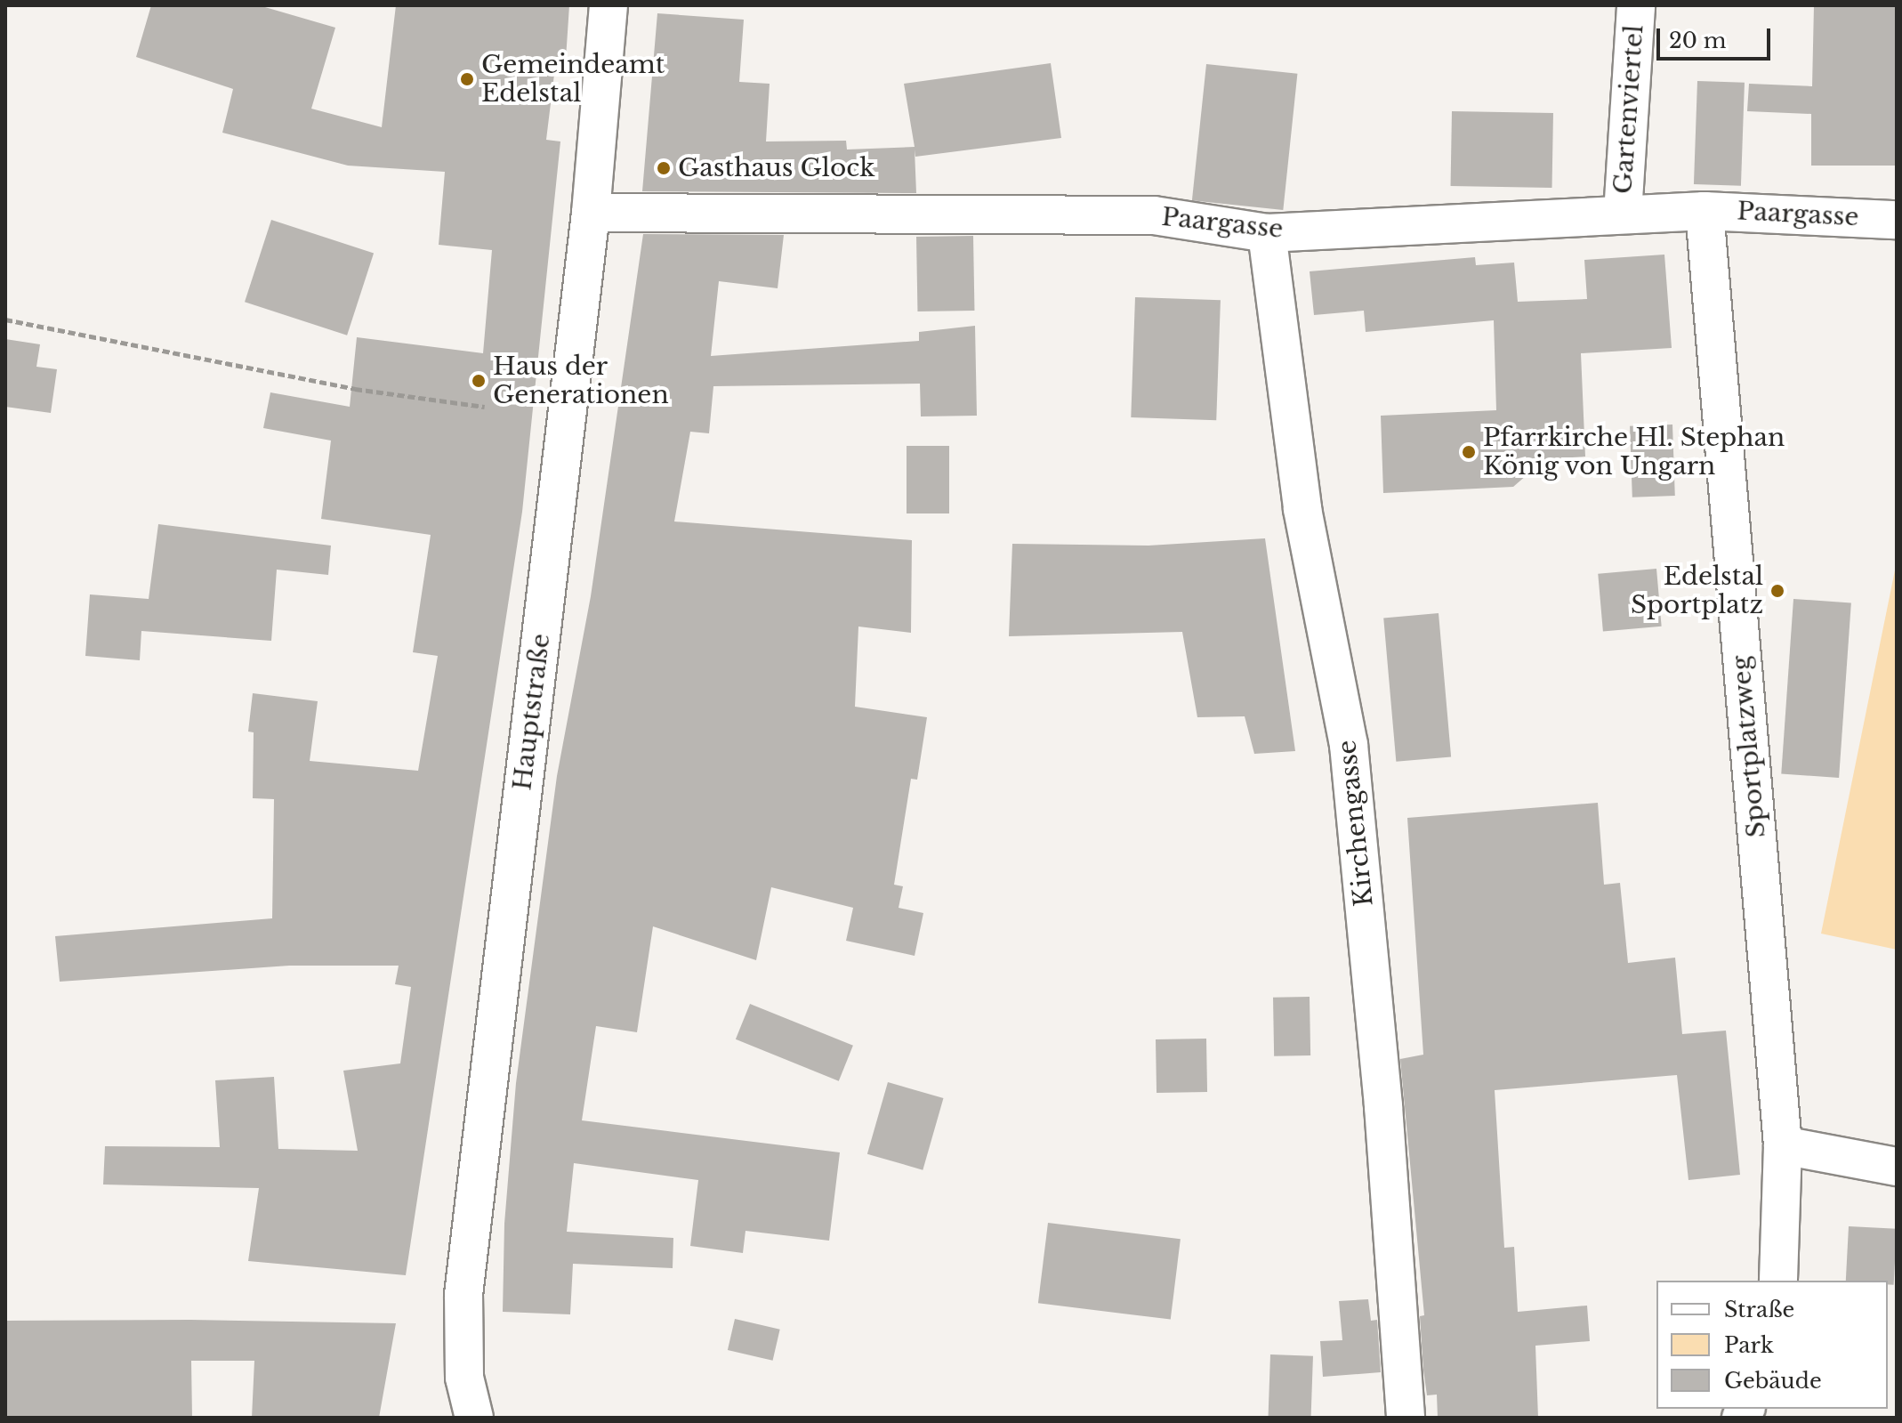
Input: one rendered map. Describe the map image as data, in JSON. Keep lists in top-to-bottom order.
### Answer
{
  "streets": {
    "street": [
      "Gartenviertel",
      "Paargasse",
      "Hauptstraße",
      "Sportplatzweg",
      "Kirchengasse"
    ]
  },
  "crossings": [
    ["Gartenviertel", "Paargasse"],
    ["Paargasse", "Hauptstraße"],
    ["Paargasse", "Sportplatzweg"],
    ["Paargasse", "Kirchengasse"]
  ],
  "places": [
    "Gemeindeamt Edelstal",
    "Gasthaus Glock",
    "Haus der Generationen",
    "Pfarrkirche Hl. Stephan König von Ungarn",
    "Edelstal Sportplatz"
  ],
  "legend": ["Straße", "Park", "Gebäude"],
  "scale_bar": "20 m"
}
